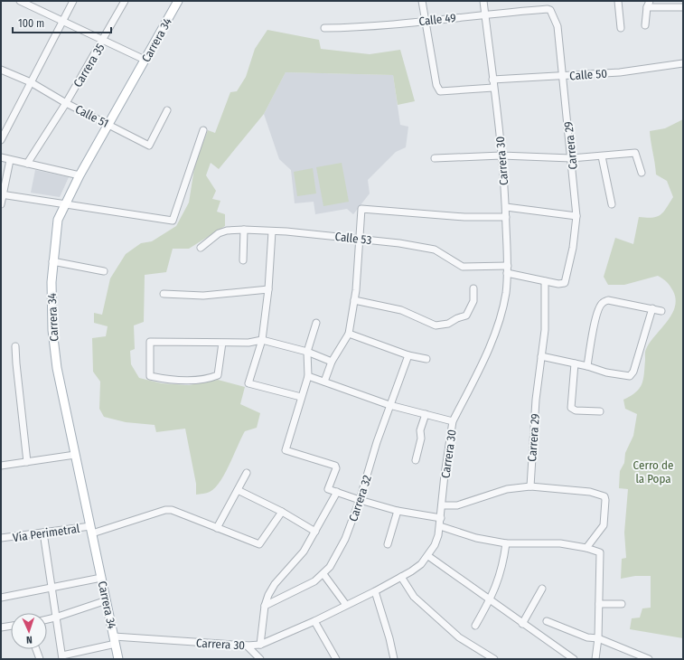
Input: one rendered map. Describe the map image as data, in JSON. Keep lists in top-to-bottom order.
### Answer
{
  "streets": {
    "main road": ["Carrera 34"],
    "street": [
      "Calle 49",
      "Carrera 35",
      "Calle 50",
      "Calle 51",
      "Carrera 29",
      "Carrera 30",
      "Calle 53",
      "Carrera 32",
      "Vía Perimetral"
    ]
  },
  "crossings": [
    ["Calle 49", "Carrera 29"],
    ["Calle 49", "Carrera 30"],
    ["Carrera 34", "Calle 51"],
    ["Carrera 34", "Carrera 30"],
    ["Carrera 34", "Vía Perimetral"],
    ["Carrera 35", "Calle 51"],
    ["Calle 50", "Carrera 29"],
    ["Calle 50", "Carrera 30"],
    ["Carrera 30", "Calle 53"]
  ],
  "parks": ["Cerro de la Popa"],
  "scale_bar": "100 m",
  "north": "bottom"
}
